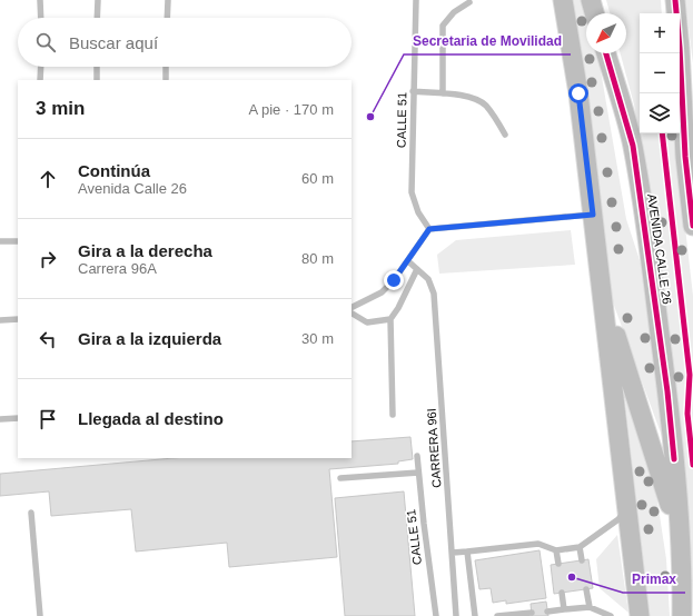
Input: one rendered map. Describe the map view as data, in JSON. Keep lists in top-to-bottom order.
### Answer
{
  "streets": {
    "main road": ["AVENIDA CALLE 26"],
    "lane": ["CALLE 51", "CARRERA 96I"]
  },
  "places": ["Secretaria de Movilidad", "Primax"],
  "north": "bottom left",
  "page": {
    "map_buttons": ["+", "−"],
    "search": "Buscar aquí",
    "heading": ["3 min", "A pie · 170 m"],
    "list": [
      ["Continúa", "Avenida Calle 26", "60 m"],
      ["Gira a la derecha", "Carrera 96A", "80 m"],
      ["Gira a la izquierda", "30 m"],
      "Llegada al destino"
    ]
  }
}
